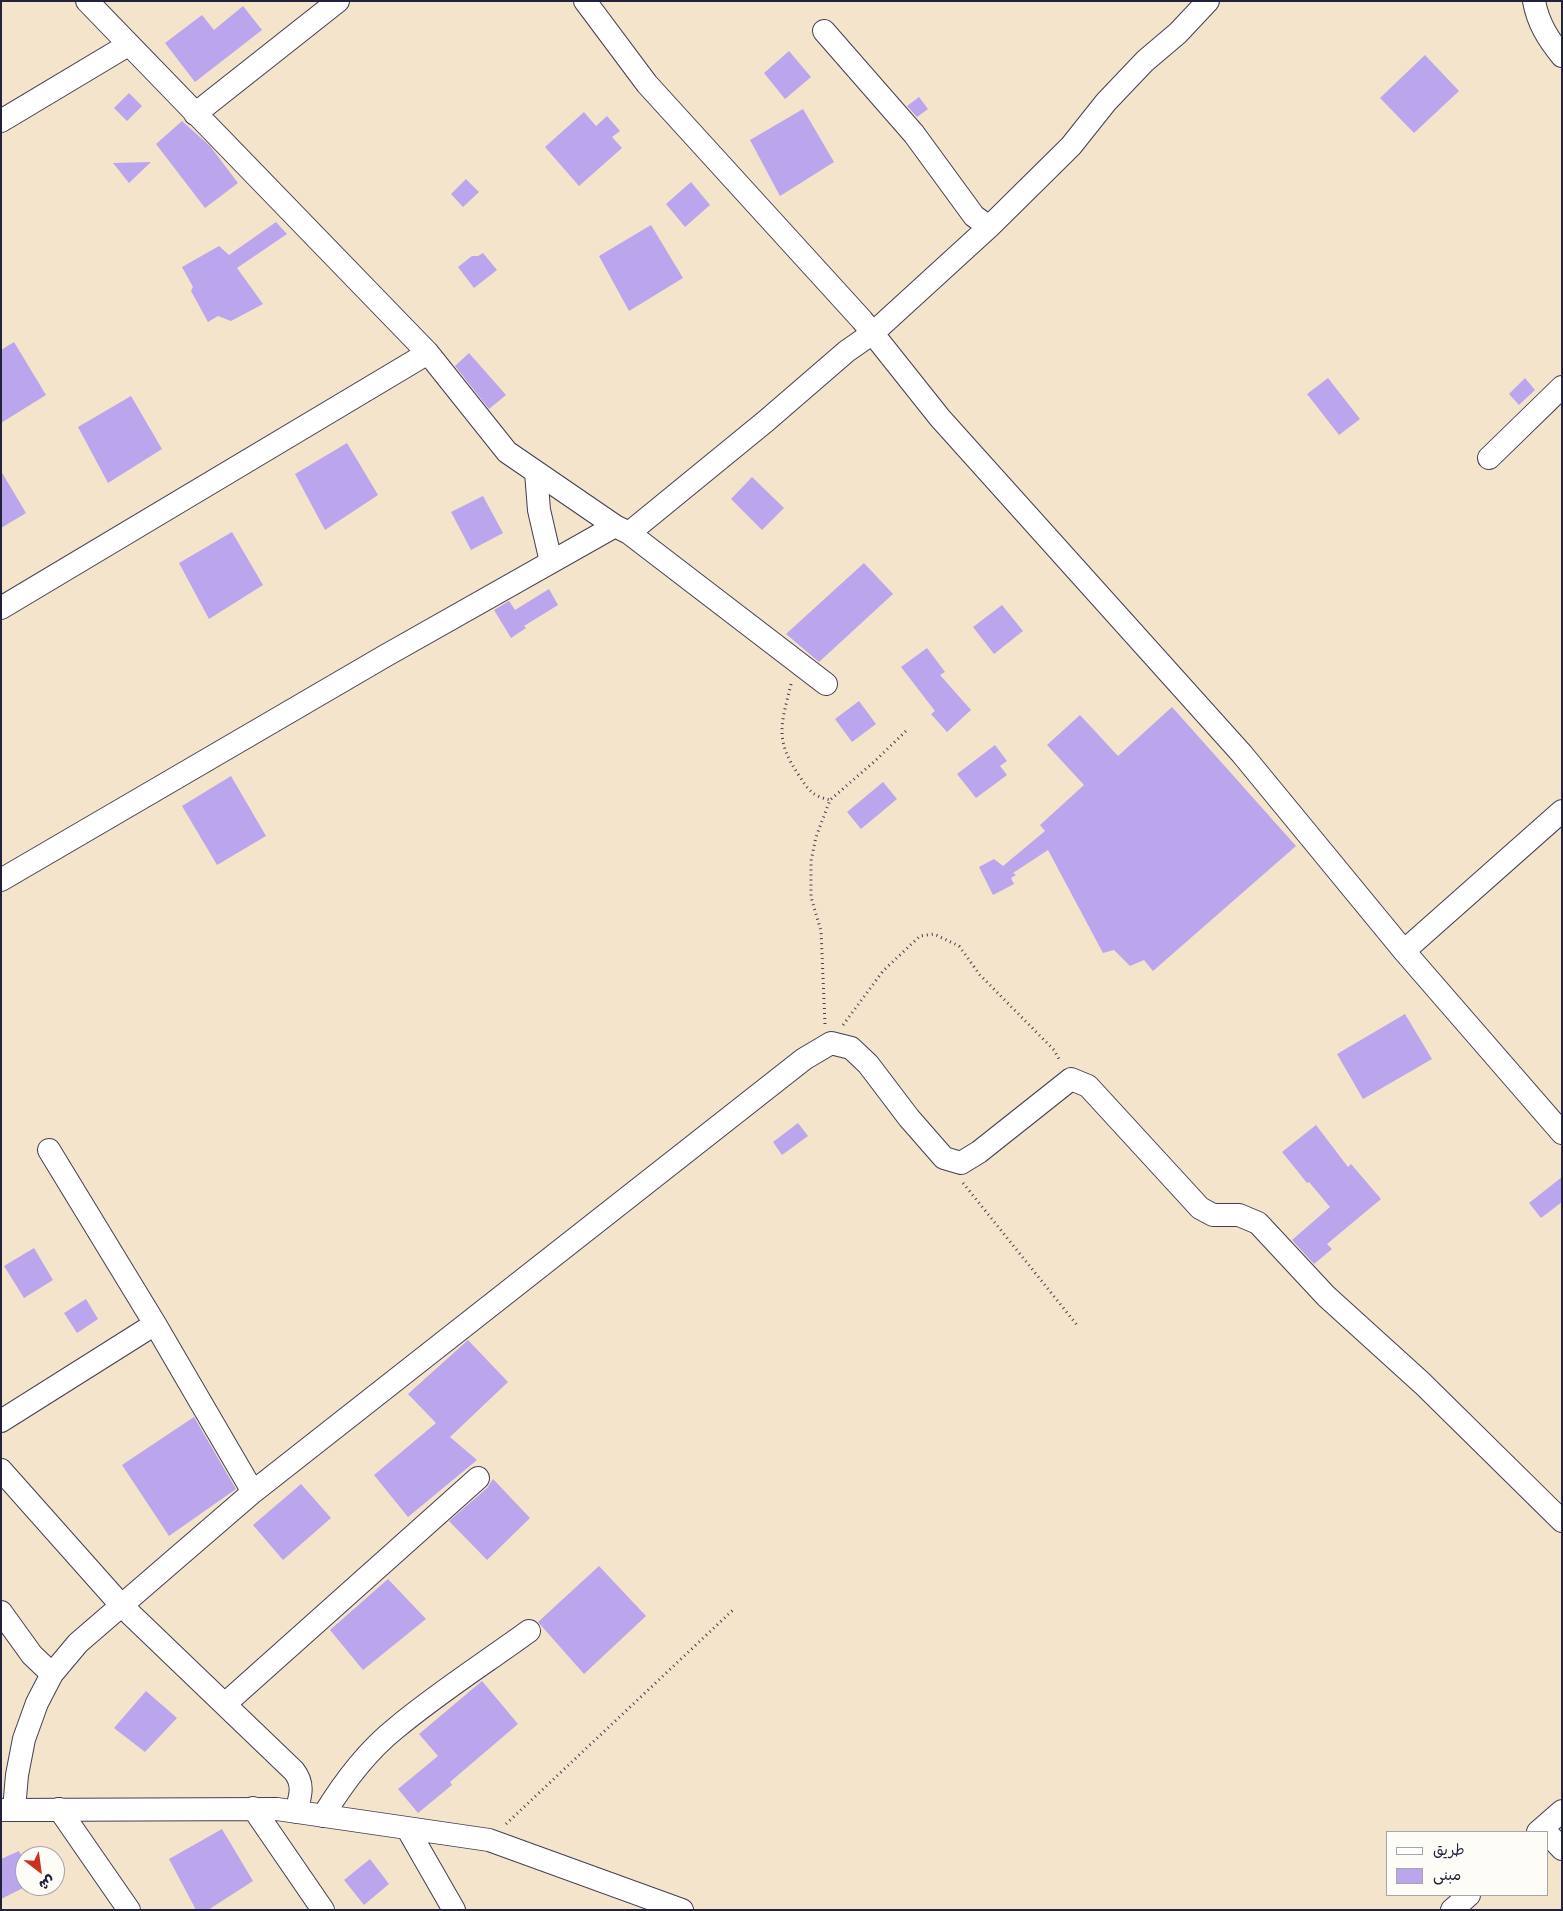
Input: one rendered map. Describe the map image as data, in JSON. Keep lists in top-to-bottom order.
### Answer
{
  "legend": ["طريق", "مبنى"],
  "north": "bottom right"
}
